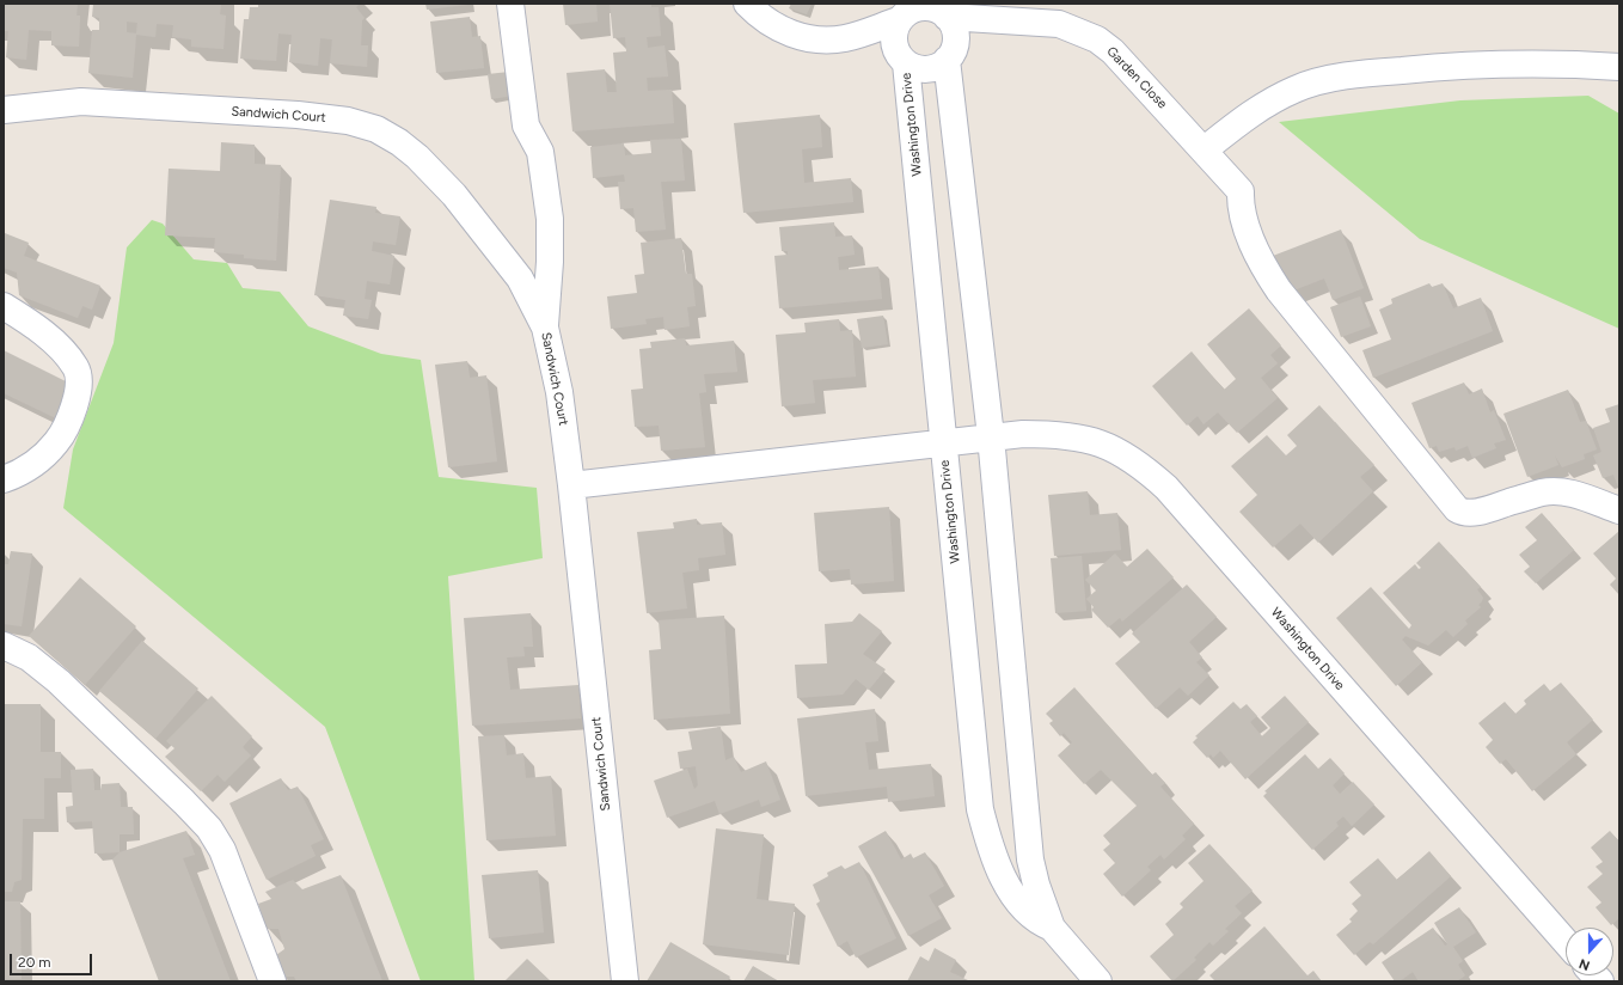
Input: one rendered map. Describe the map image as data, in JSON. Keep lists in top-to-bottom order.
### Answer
{
  "streets": {
    "street": ["Garden Close", "Sandwich Court", "Washington Drive"]
  },
  "crossings": [
    ["Garden Close", "Washington Drive"],
    ["Sandwich Court", "Washington Drive"]
  ],
  "scale_bar": "20 m",
  "north": "bottom"
}
